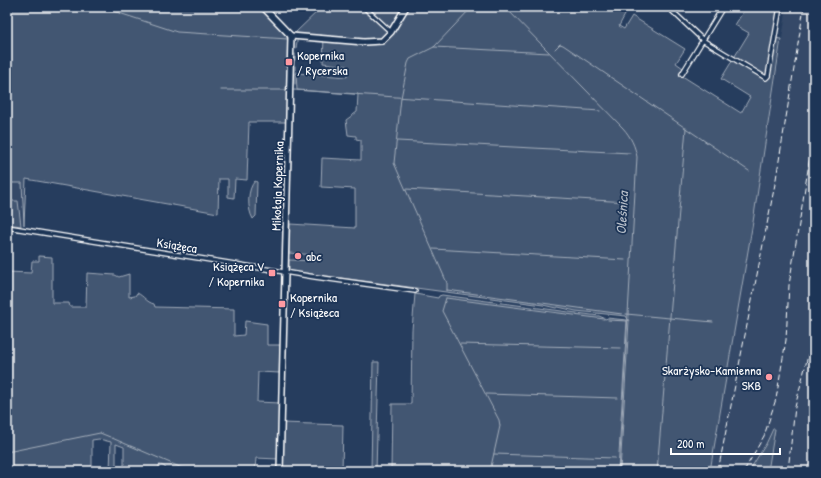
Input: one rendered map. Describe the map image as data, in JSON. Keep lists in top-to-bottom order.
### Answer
{
  "streets": {
    "street": ["Mikołaja Kopernika", "Książęca"]
  },
  "crossings": [
    ["Mikołaja Kopernika", "Książęca"]
  ],
  "water": ["Oleśnica"],
  "places": {
    "transit": ["Kopernika / Rycerska", "Książęca V / Kopernika", "Kopernika / Książeca"],
    "other": ["abc", "Skarżysko-Kamienna SKB"]
  },
  "scale_bar": "200 m"
}
